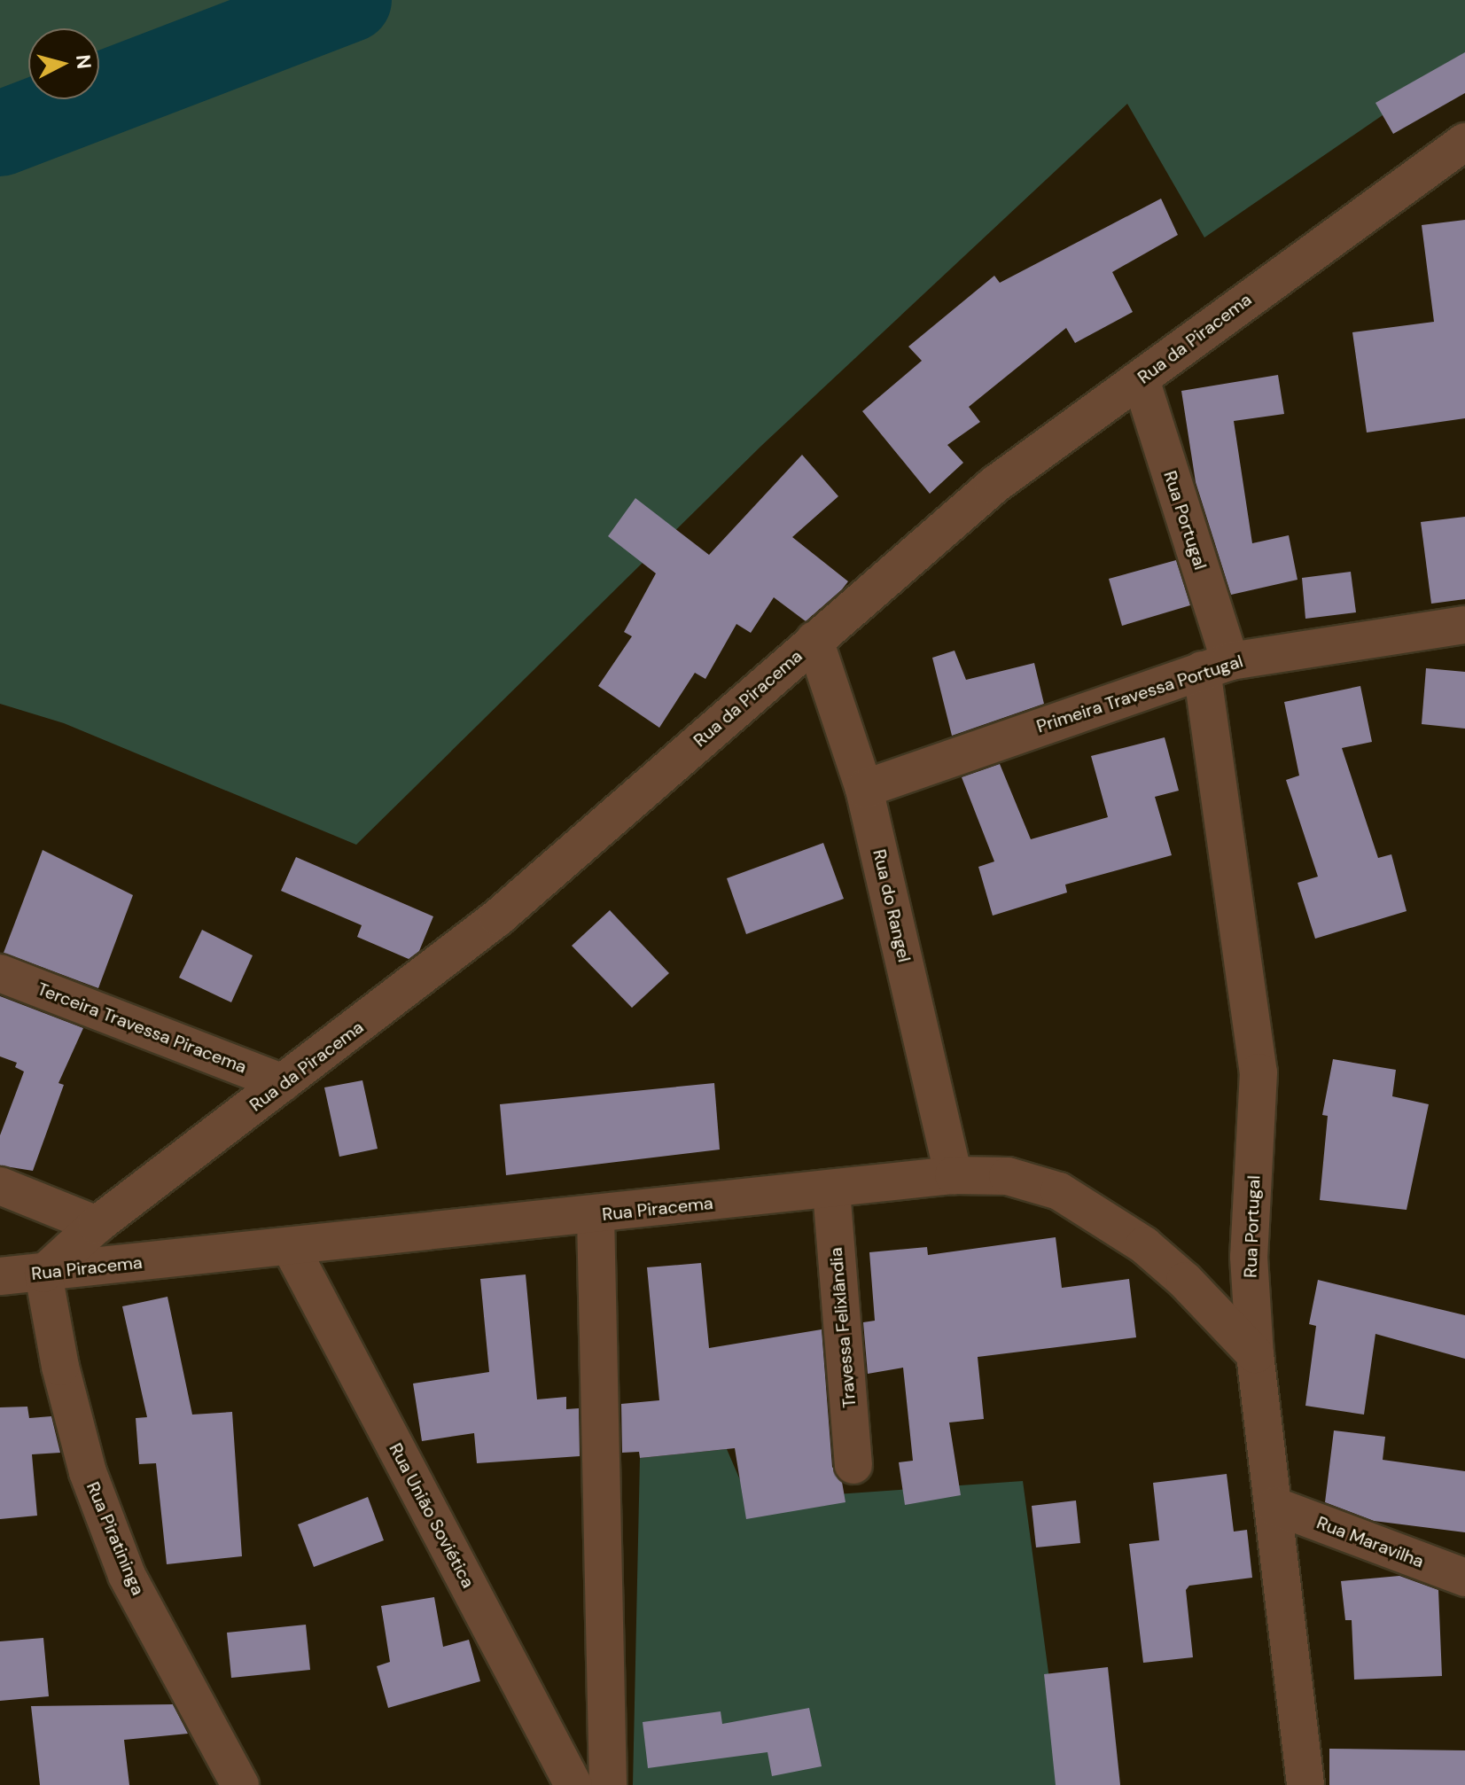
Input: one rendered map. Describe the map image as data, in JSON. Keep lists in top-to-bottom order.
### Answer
{
  "streets": {
    "street": [
      "Rua da Piracema",
      "Rua Portugal",
      "Primeira Travessa Portugal",
      "Rua do Rangel",
      "Terceira Travessa Piracema",
      "Rua Piracema",
      "Travessa Felixlândia",
      "Rua União Soviética",
      "Rua Piratininga",
      "Rua Maravilha"
    ]
  },
  "crossings": [
    ["Rua da Piracema", "Rua Portugal"],
    ["Rua da Piracema", "Rua do Rangel"],
    ["Rua da Piracema", "Terceira Travessa Piracema"],
    ["Rua da Piracema", "Rua Piracema"],
    ["Rua da Piracema", "Rua Piratininga"],
    ["Rua Portugal", "Primeira Travessa Portugal"],
    ["Rua Portugal", "Rua Piracema"],
    ["Rua Portugal", "Rua Maravilha"],
    ["Primeira Travessa Portugal", "Rua do Rangel"],
    ["Rua do Rangel", "Rua Piracema"],
    ["Rua Piracema", "Travessa Felixlândia"],
    ["Rua Piracema", "Rua União Soviética"],
    ["Rua Piracema", "Rua Piratininga"]
  ],
  "north": "right"
}
